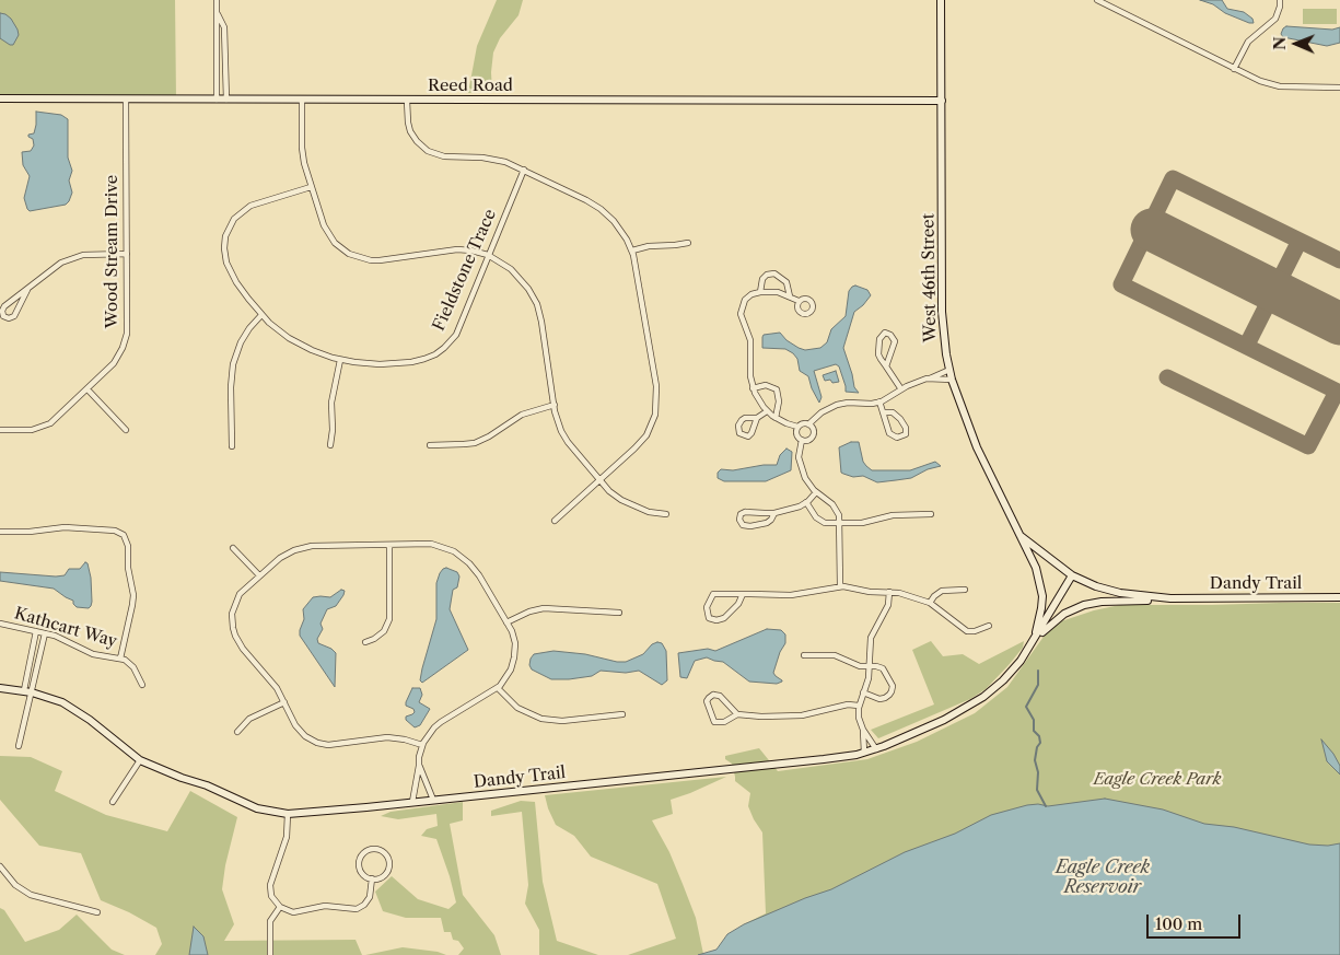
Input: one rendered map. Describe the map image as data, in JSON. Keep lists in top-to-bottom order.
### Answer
{
  "streets": {
    "street": [
      "Reed Road",
      "Wood Stream Drive",
      "Fieldstone Trace",
      "West 46th Street",
      "Dandy Trail",
      "Kathcart Way"
    ]
  },
  "crossings": [
    ["Reed Road", "Wood Stream Drive"],
    ["Reed Road", "West 46th Street"],
    ["West 46th Street", "Dandy Trail"]
  ],
  "water": ["Eagle Creek Reservoir"],
  "parks": ["Eagle Creek Park"],
  "scale_bar": "100 m",
  "north": "left"
}
